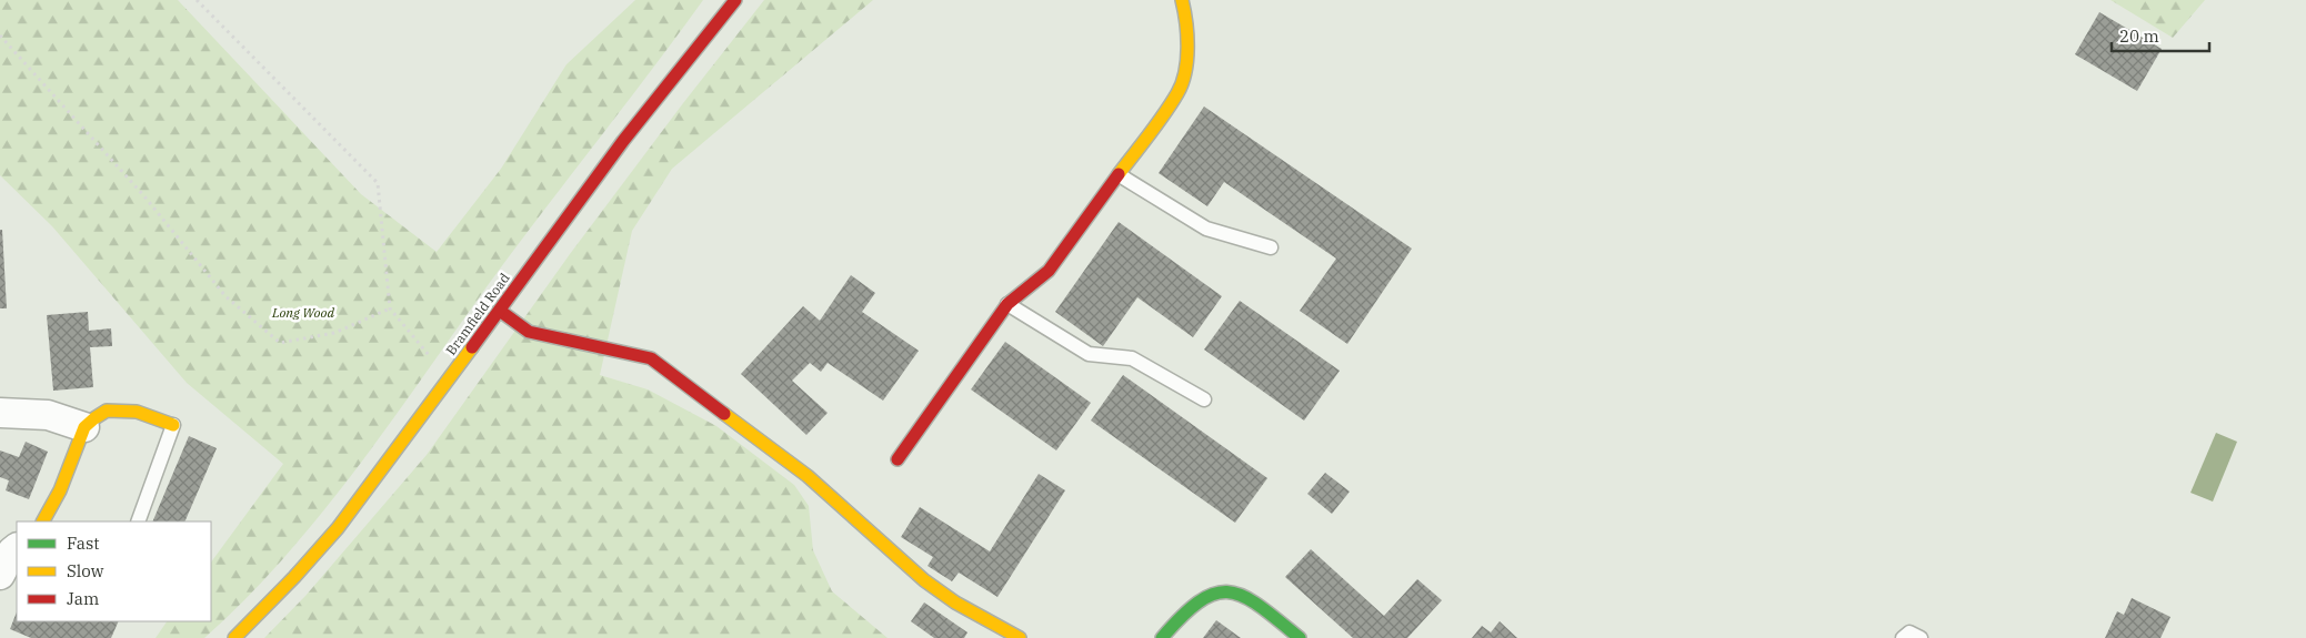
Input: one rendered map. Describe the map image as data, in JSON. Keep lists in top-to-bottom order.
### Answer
{
  "streets": {
    "street": ["Bramfield Road"]
  },
  "parks": ["Long Wood"],
  "legend": ["Fast", "Slow", "Jam"],
  "scale_bar": "20 m"
}
